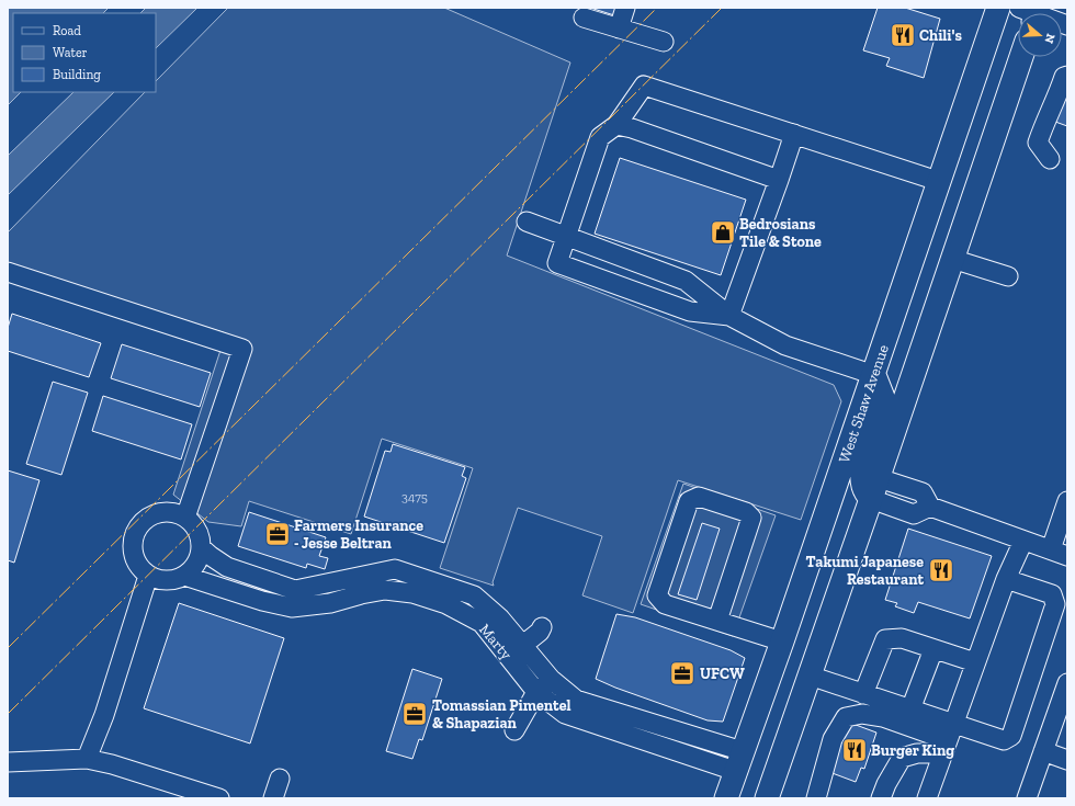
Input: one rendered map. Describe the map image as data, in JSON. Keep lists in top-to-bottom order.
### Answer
{
  "streets": {
    "main road": ["West Shaw Avenue"],
    "street": ["Marty"]
  },
  "crossings": [
    ["West Shaw Avenue", "Marty"]
  ],
  "places": {
    "restaurant": ["Chili's", "Takumi Japanese Restaurant", "Burger King"],
    "shop": ["Bedrosians Tile & Stone"],
    "office": ["Farmers Insurance - Jesse Beltran", "UFCW", "Tomassian Pimentel & Shapazian"]
  },
  "house_numbers": ["3475"],
  "legend": ["Road", "Water", "Building"],
  "north": "right"
}
